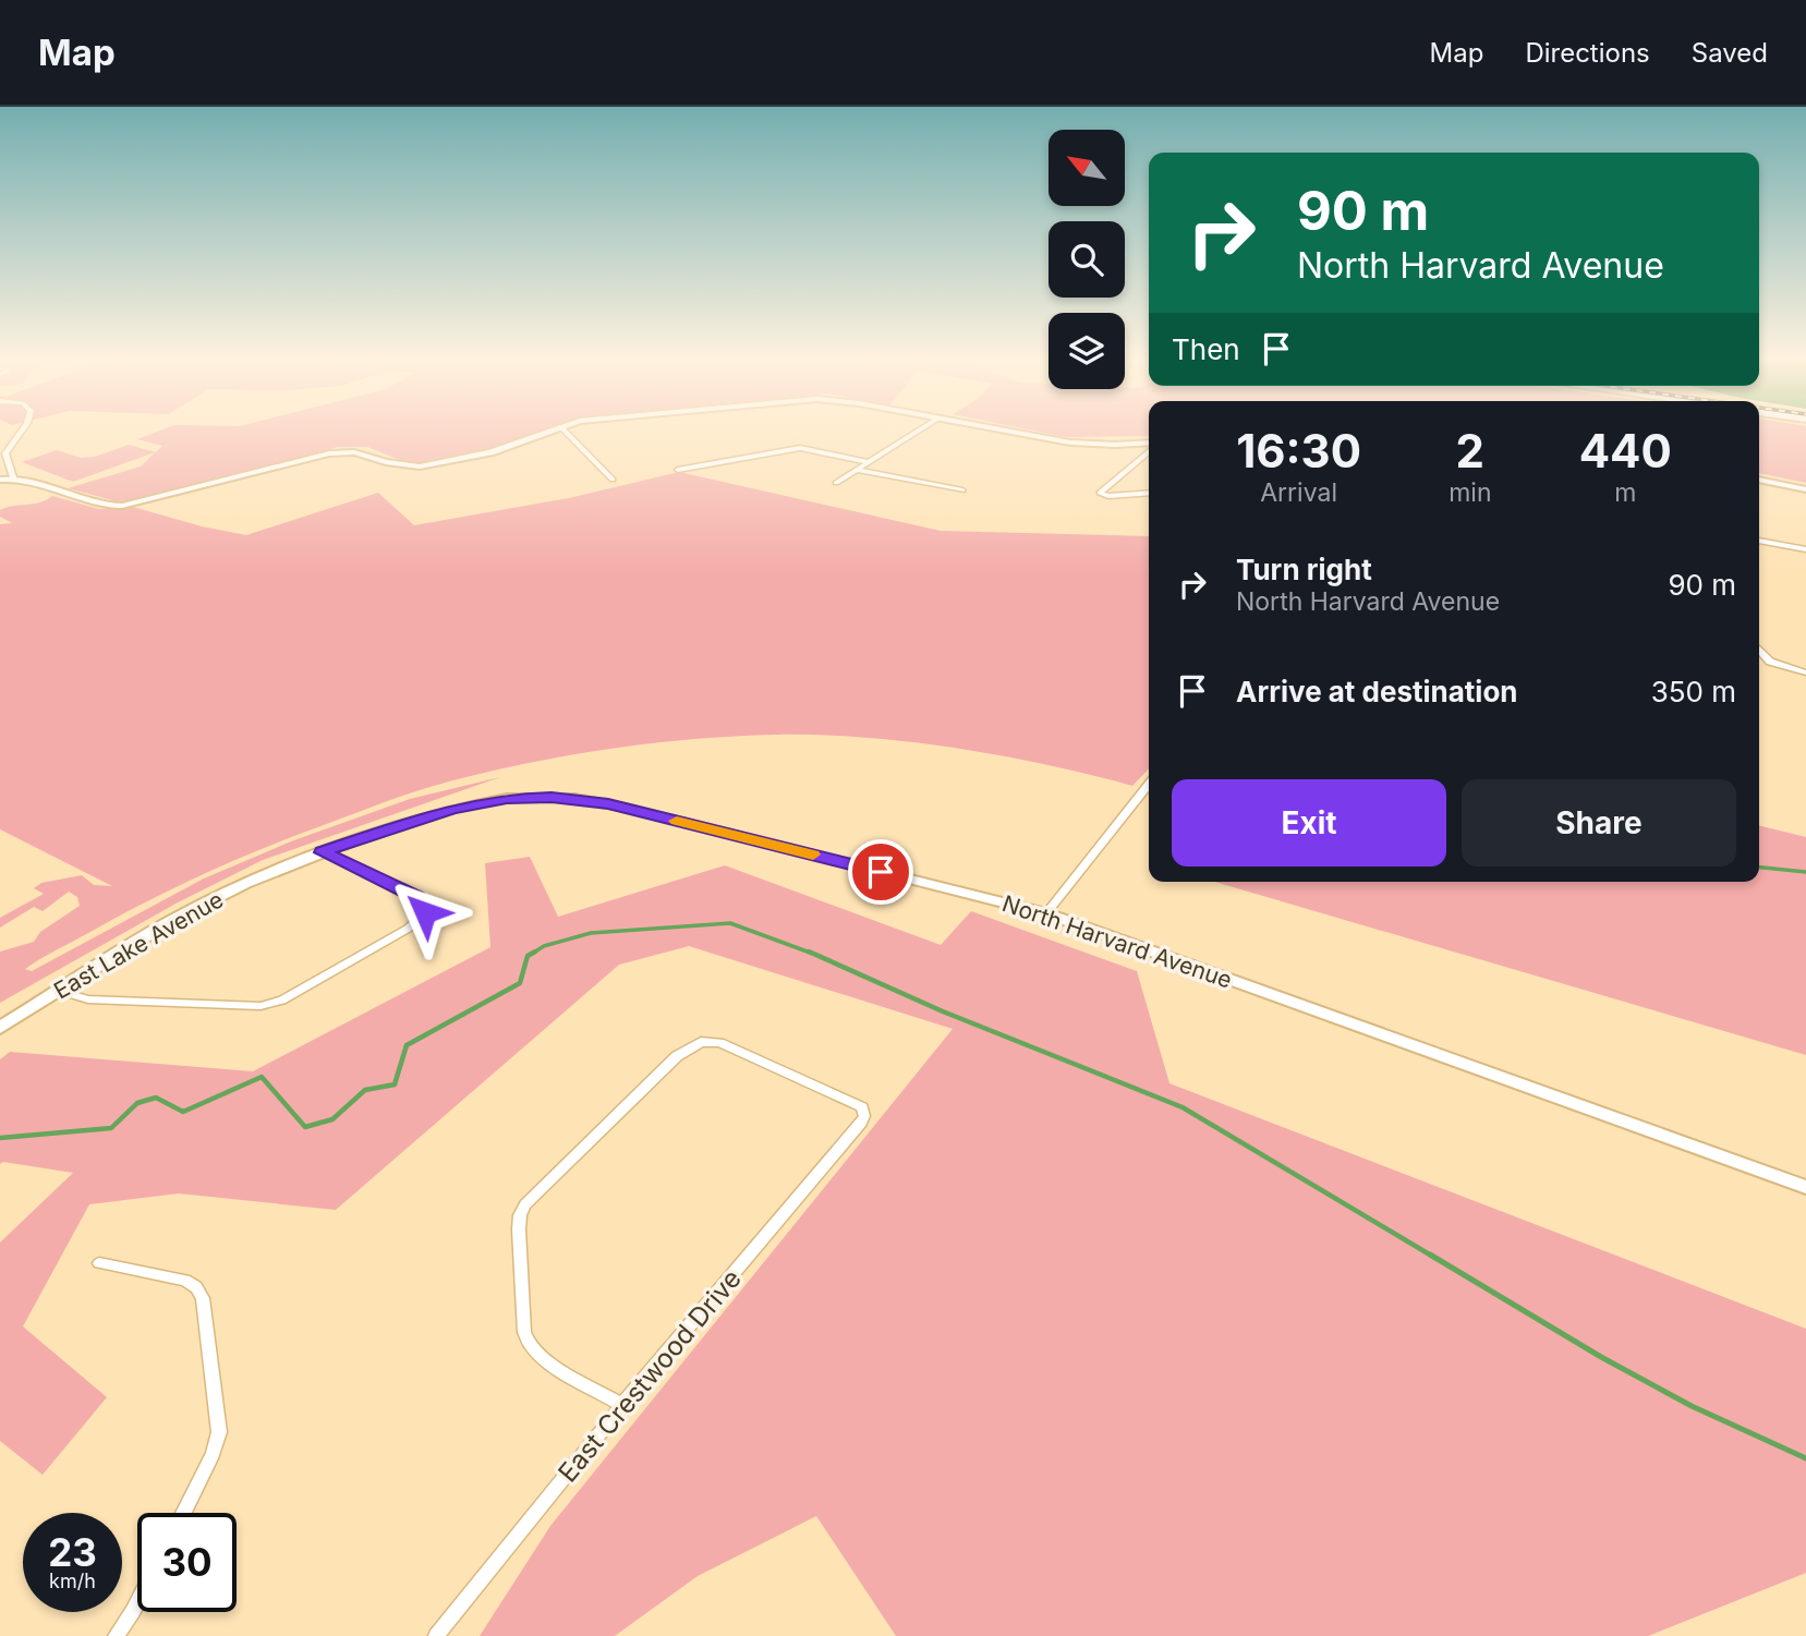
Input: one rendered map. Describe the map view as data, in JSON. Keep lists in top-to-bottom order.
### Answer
{
  "streets": {
    "street": ["North Harvard Avenue", "East Lake Avenue", "East Crestwood Drive"]
  },
  "crossings": [
    ["North Harvard Avenue", "East Lake Avenue"]
  ],
  "north": "top left",
  "page": {
    "header": "Map",
    "nav": ["Map", "Directions", "Saved"],
    "turn": ["90 m", "North Harvard Avenue"],
    "then": "Then",
    "eta": [
      "16:30",
      "Arrival",
      "2",
      "min",
      "440",
      "m"
    ],
    "list": [
      {
        "name": "Turn right",
        "note": "North Harvard Avenue",
        "value": "90 m"
      },
      {
        "name": "Arrive at destination",
        "value": "350 m"
      }
    ],
    "buttons": ["Exit", "Share"],
    "speed": "23 km/h",
    "limit": "30"
  }
}
